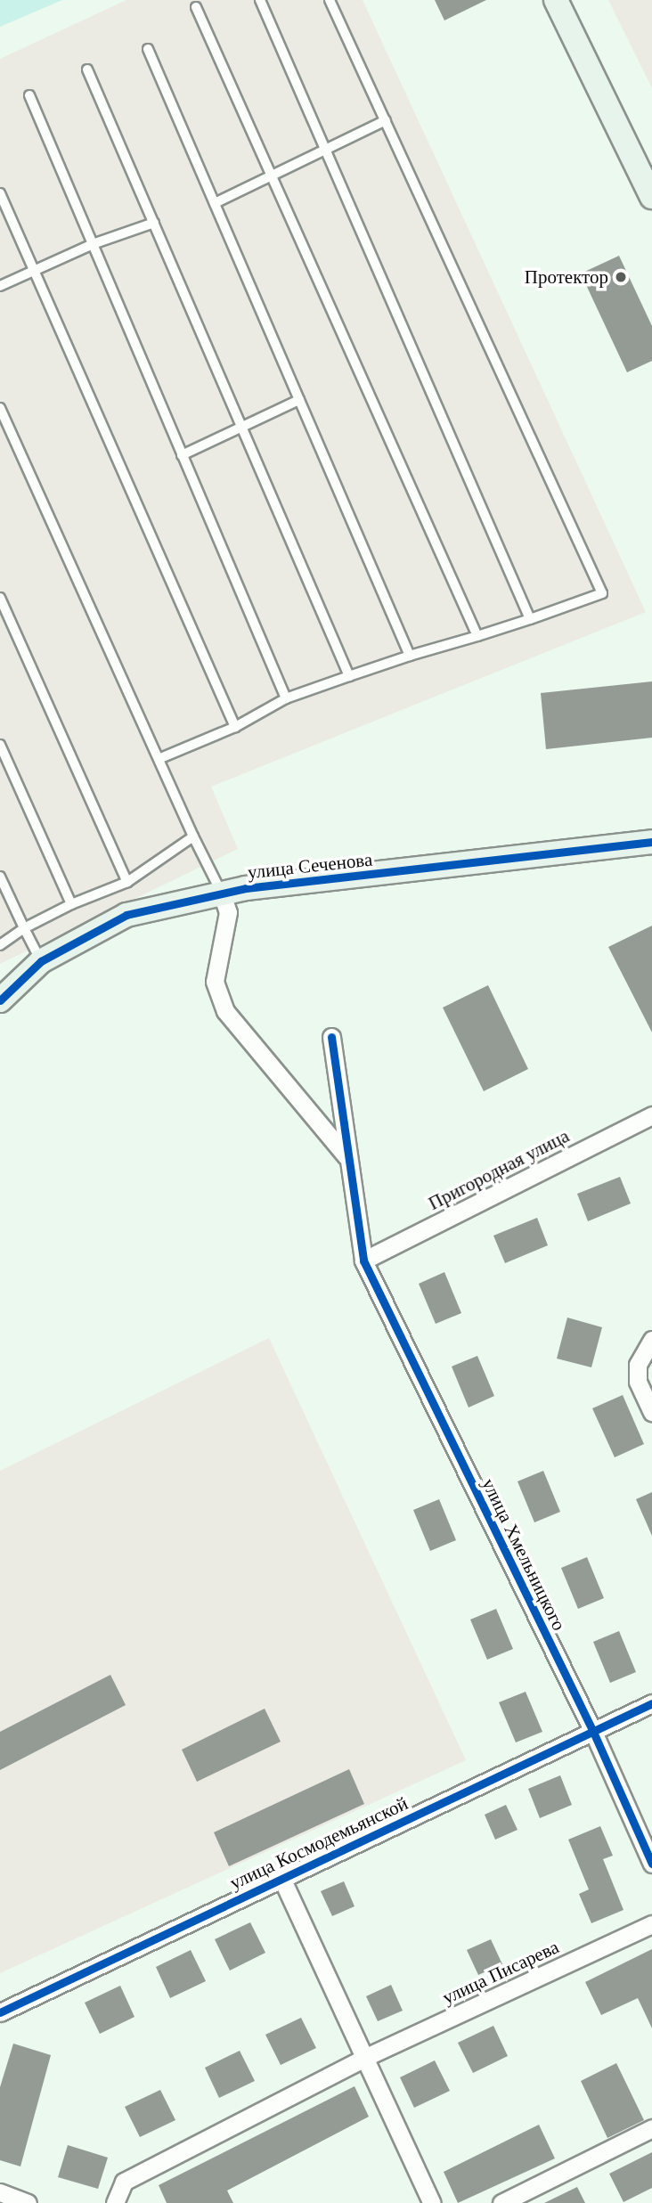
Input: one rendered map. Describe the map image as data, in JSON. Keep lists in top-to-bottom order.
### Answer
{
  "streets": {
    "street": [
      "улица Сеченова",
      "Пригородная улица",
      "улица Хмельницкого",
      "улица Космодемьянской",
      "улица Писарева"
    ]
  },
  "crossings": [
    ["Пригородная улица", "улица Хмельницкого"],
    ["улица Хмельницкого", "улица Космодемьянской"]
  ],
  "places": ["Протектор"]
}
